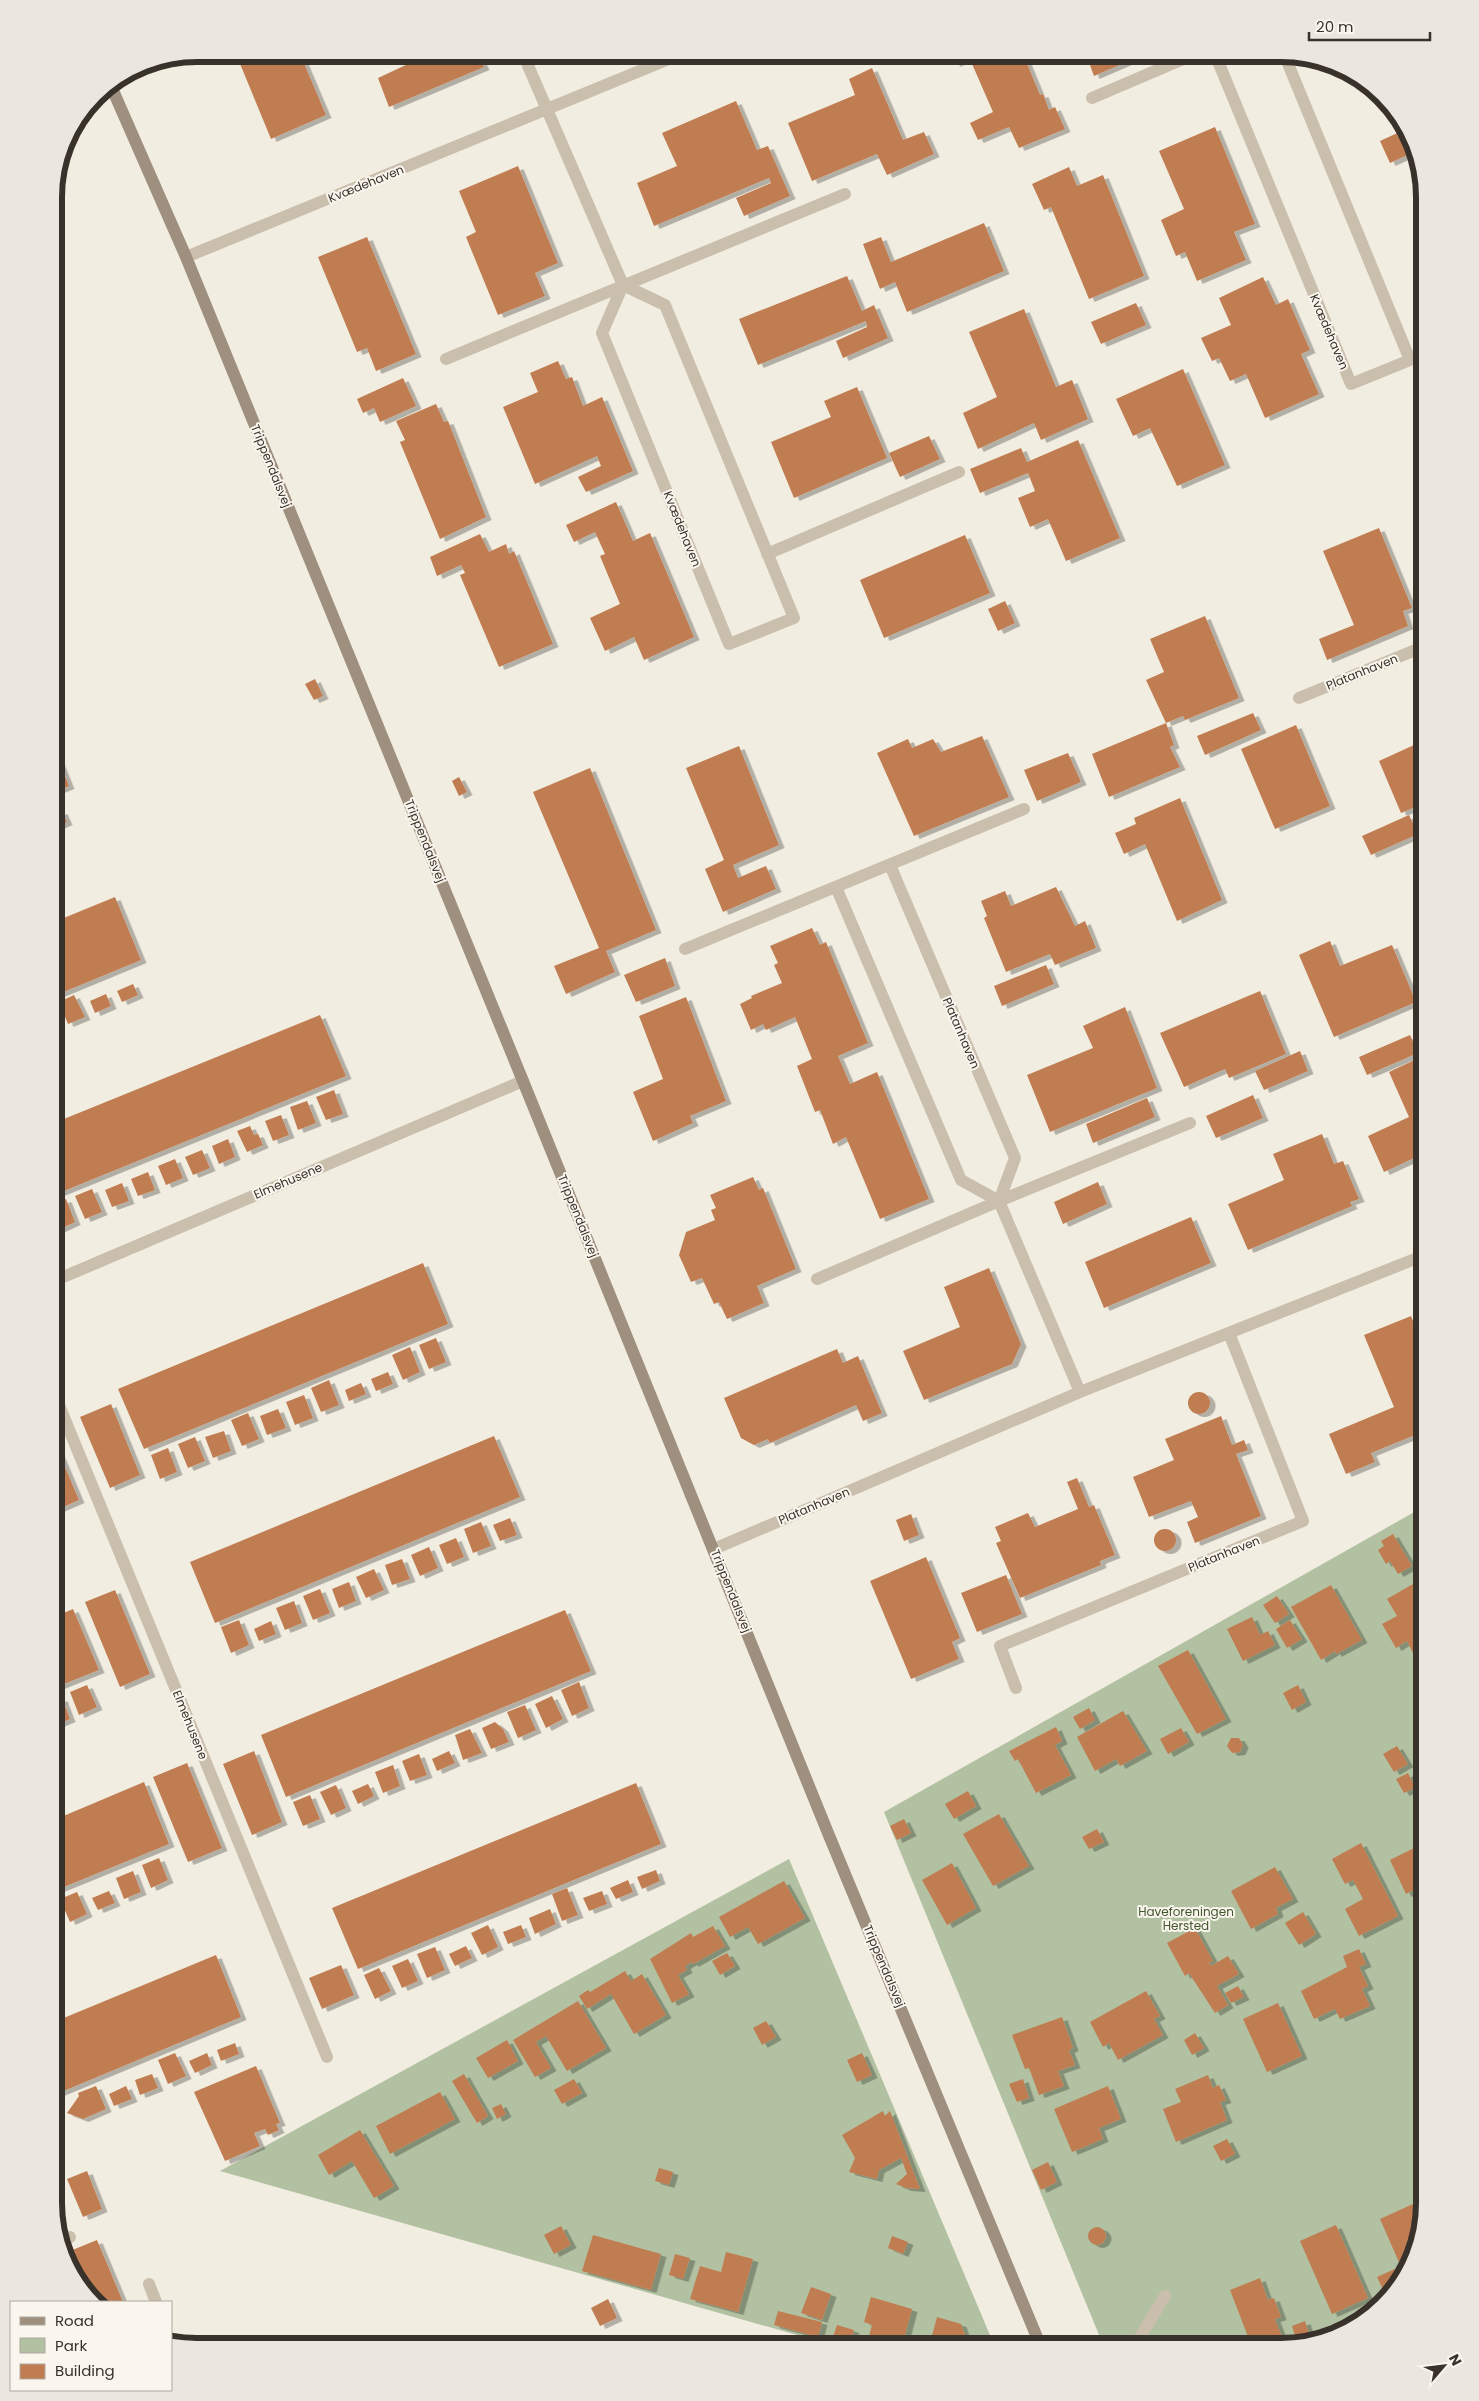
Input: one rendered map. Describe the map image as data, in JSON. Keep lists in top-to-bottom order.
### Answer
{
  "streets": {
    "street": [
      "Kvædehaven",
      "Trippendalsvej",
      "Platanhaven",
      "Elmehusene"
    ]
  },
  "crossings": [
    ["Kvædehaven", "Trippendalsvej"],
    ["Trippendalsvej", "Platanhaven"],
    ["Trippendalsvej", "Elmehusene"]
  ],
  "parks": ["Haveforeningen Hersted"],
  "legend": ["Road", "Park", "Building"],
  "scale_bar": "20 m",
  "north": "top right"
}
